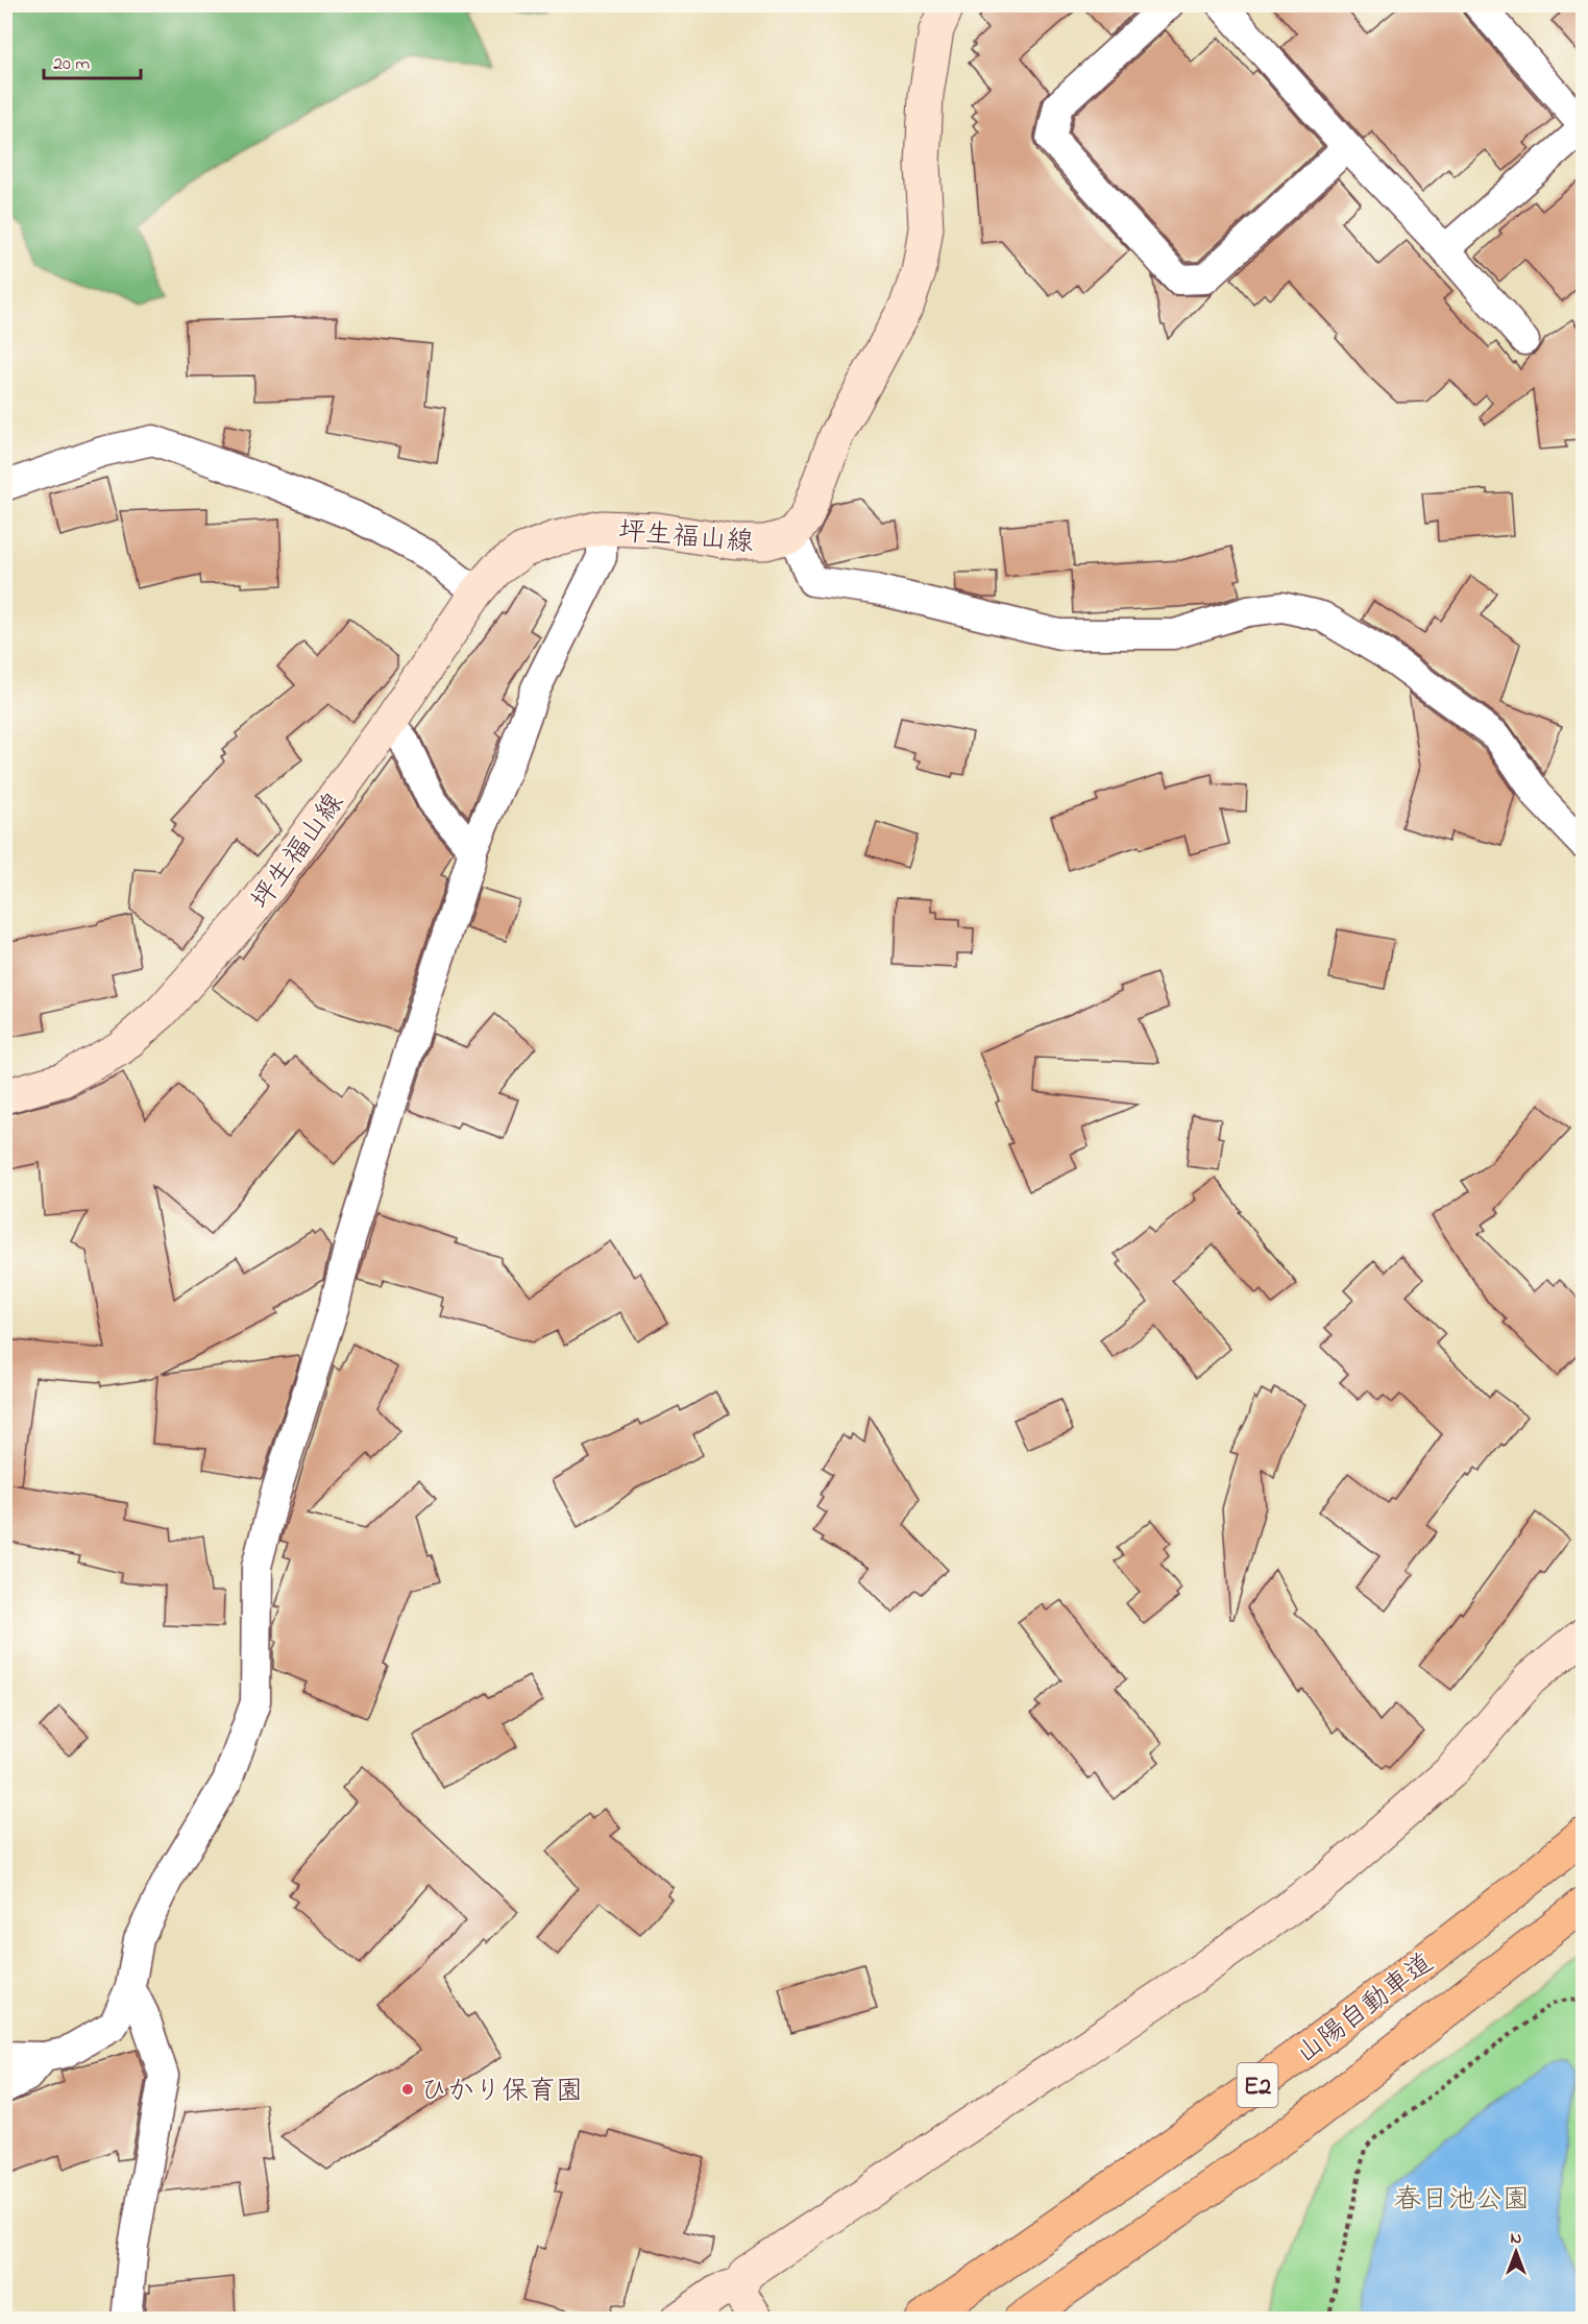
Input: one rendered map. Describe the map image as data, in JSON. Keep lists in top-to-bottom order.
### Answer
{
  "streets": {
    "highway": ["山陽自動車道", "E2"],
    "main road": ["坪生福山線"]
  },
  "parks": ["春日池公園"],
  "places": ["ひかり保育園"],
  "scale_bar": "20 m",
  "north": "top"
}
